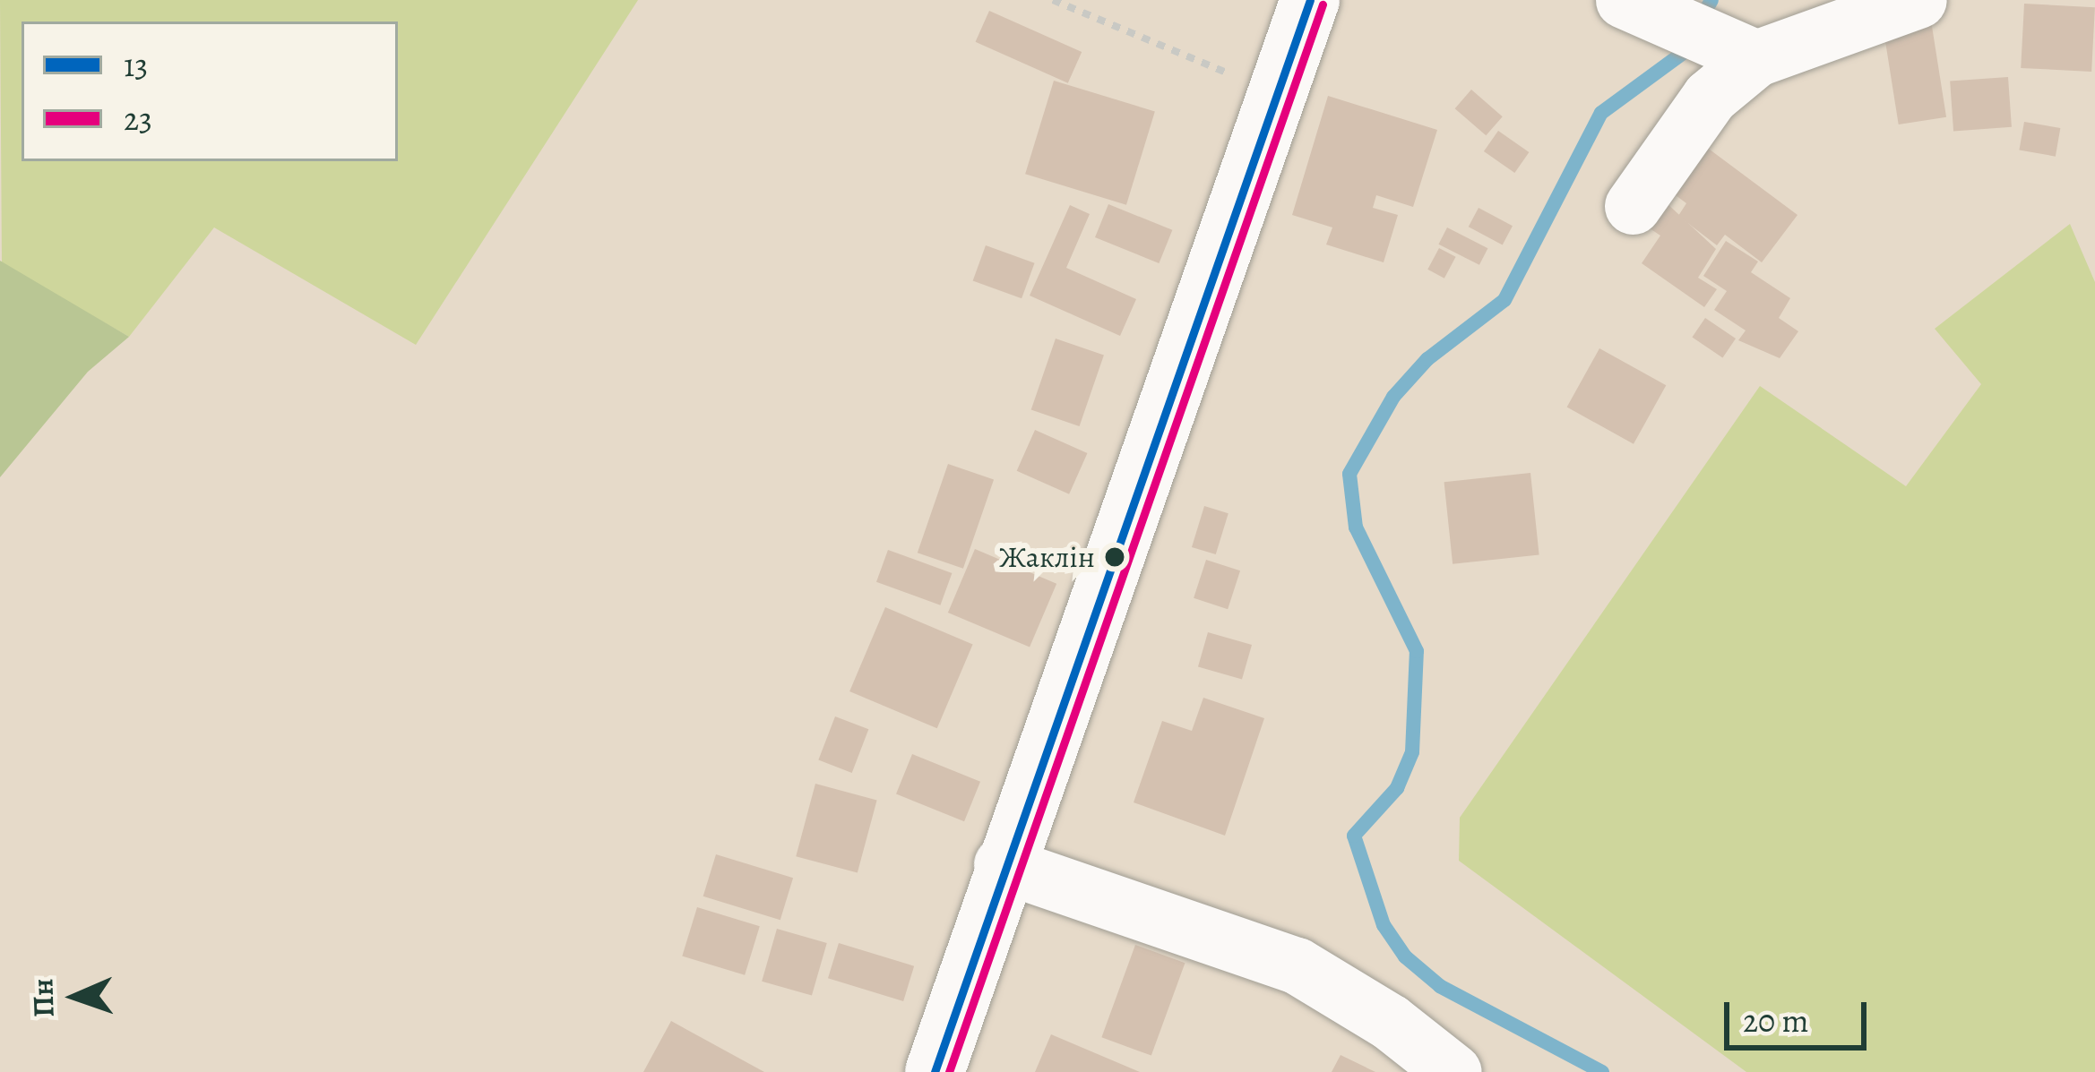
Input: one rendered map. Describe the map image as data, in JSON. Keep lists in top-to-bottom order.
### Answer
{
  "places": ["Жаклін"],
  "lines": ["transit line 13", "transit line 23"],
  "legend": ["13", "23"],
  "scale_bar": "20 m",
  "north": "left"
}
